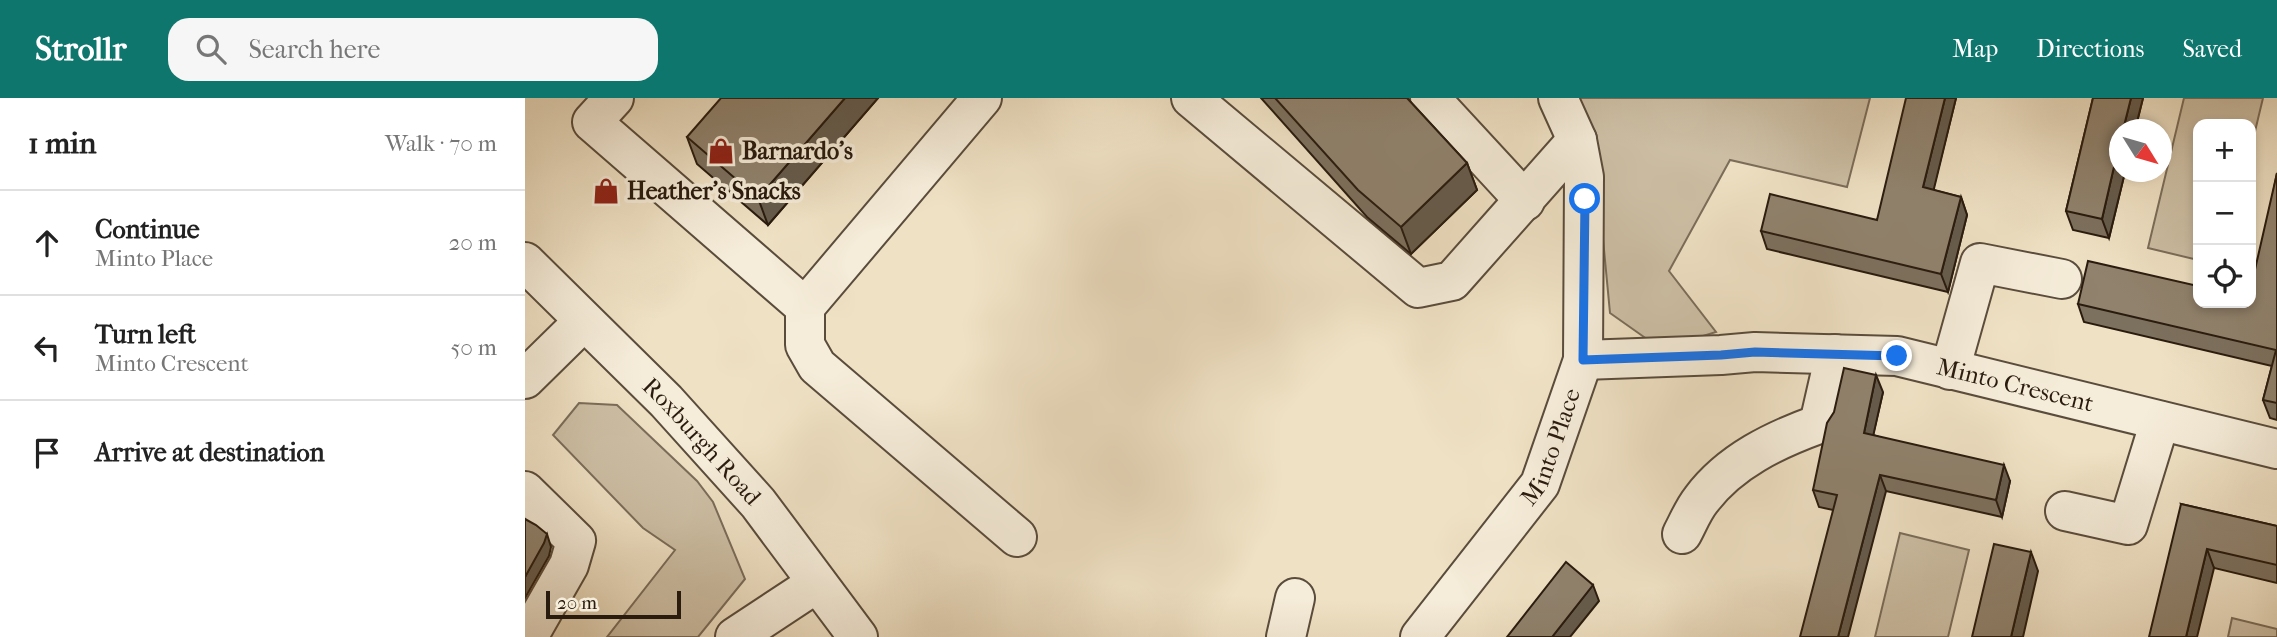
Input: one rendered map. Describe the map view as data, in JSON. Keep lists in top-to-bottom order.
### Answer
{
  "streets": {
    "street": ["Minto Crescent", "Roxburgh Road", "Minto Place"]
  },
  "crossings": [
    ["Minto Crescent", "Minto Place"]
  ],
  "places": {
    "shop": ["Barnardo's", "Heather's Snacks"]
  },
  "scale_bar": "20 m",
  "north": "bottom right",
  "page": {
    "header": "Strollr",
    "search": "Search here",
    "nav": ["Map", "Directions", "Saved"],
    "heading": ["1 min", "Walk · 70 m"],
    "map_buttons": ["+", "−"],
    "list": [
      ["Continue", "Minto Place", "20 m"],
      ["Turn left", "Minto Crescent", "50 m"],
      "Arrive at destination"
    ],
    "scale": "20 m"
  }
}
